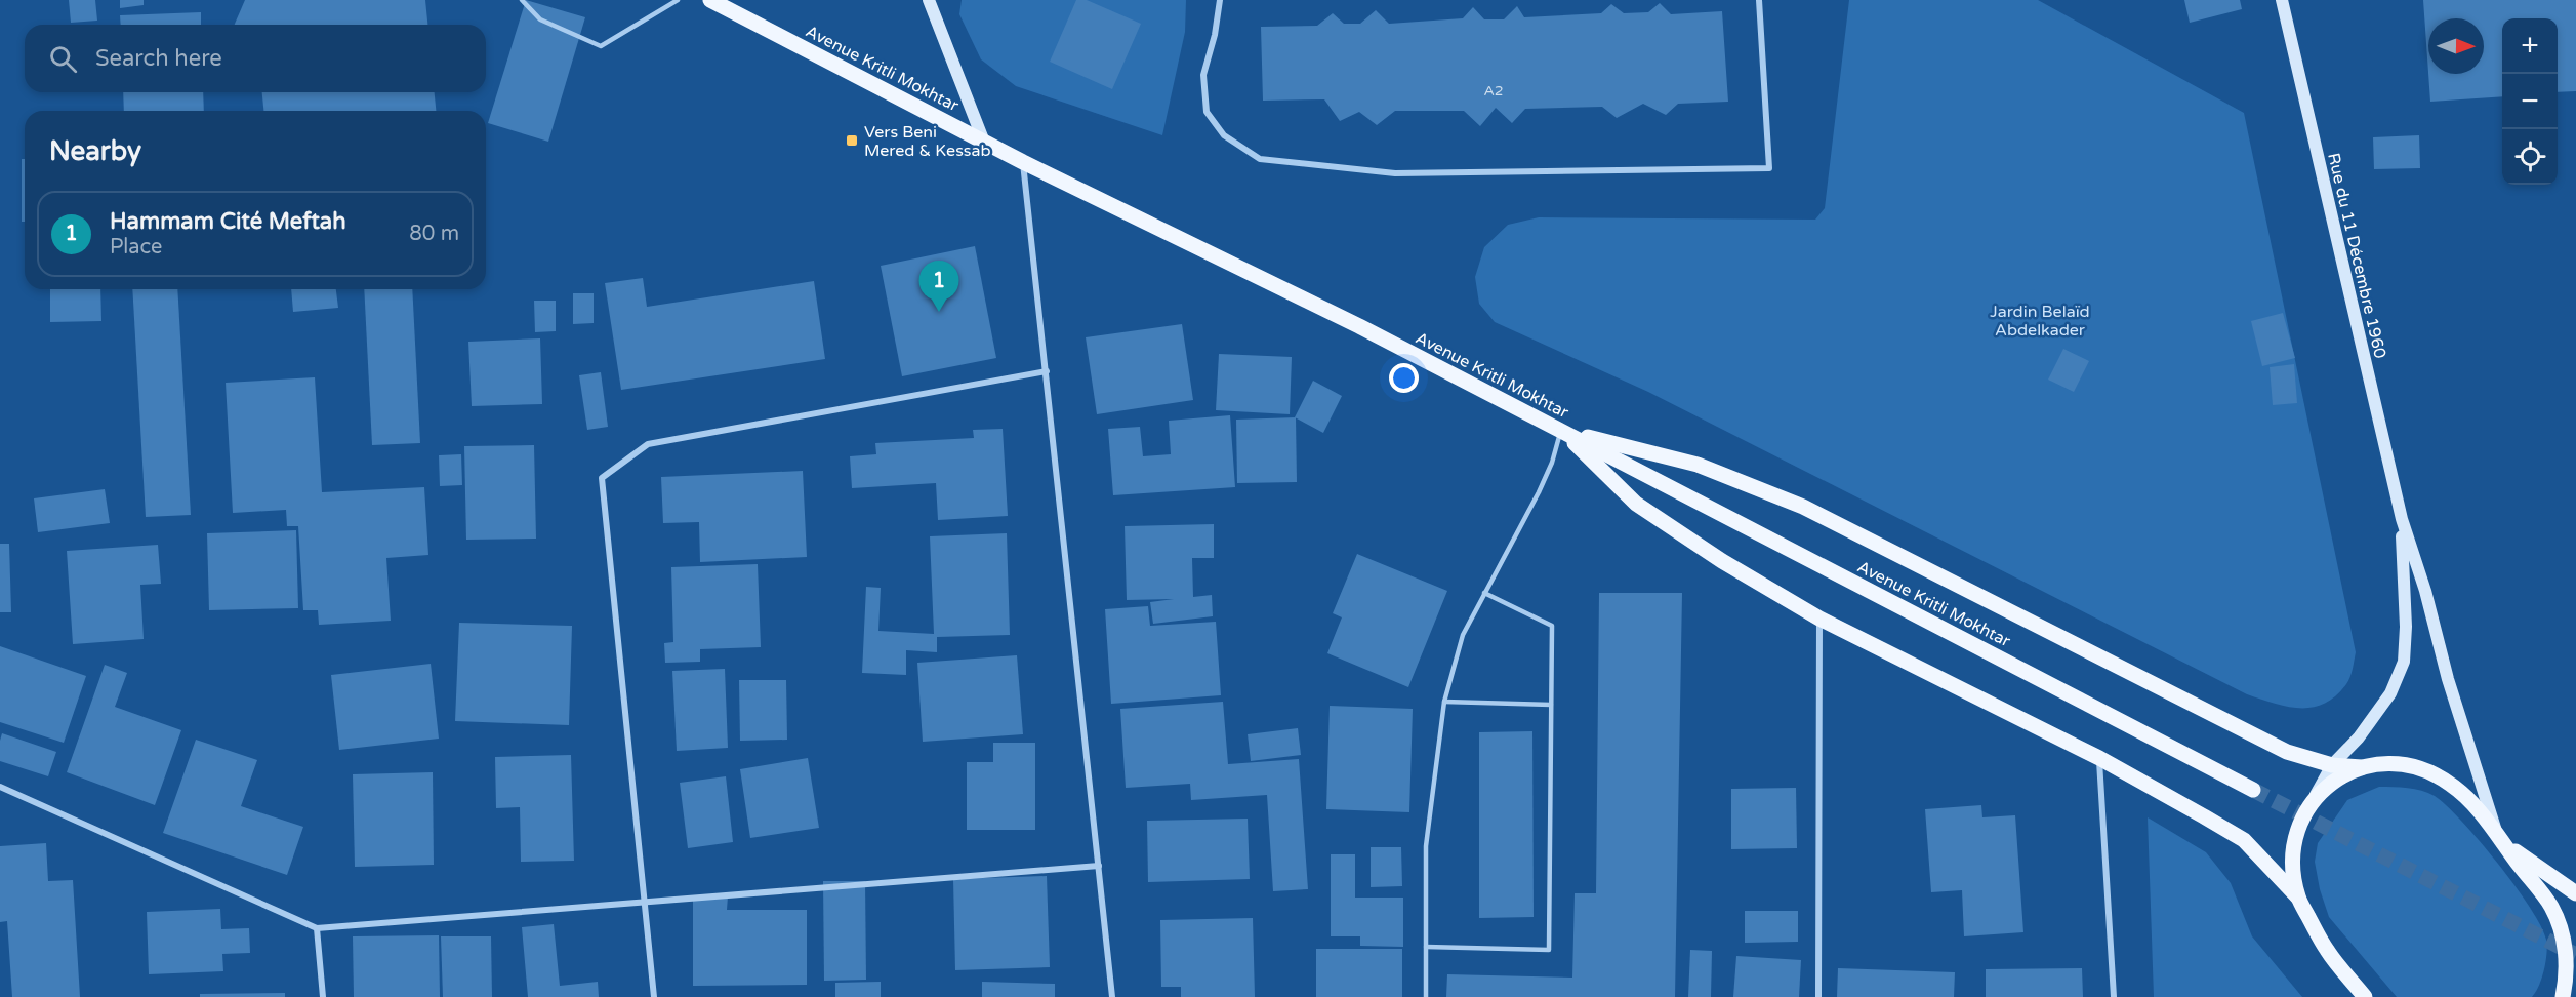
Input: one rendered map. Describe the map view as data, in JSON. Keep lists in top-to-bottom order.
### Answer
{
  "streets": {
    "main road": ["Avenue Kritli Mokhtar", "Rue du 11 Décembre 1960"]
  },
  "parks": ["Jardin Belaïd Abdelkader"],
  "places": {
    "transit": ["Vers Beni Mered & Kessab"]
  },
  "house_numbers": ["A2"],
  "north": "right",
  "page": {
    "map_buttons": ["+", "−"],
    "search": "Search here",
    "heading": "Nearby",
    "list": [
      {
        "mark": "1",
        "name": "Hammam Cité Meftah",
        "note": "Place",
        "value": "80 m"
      }
    ],
    "pins": "1"
  }
}
